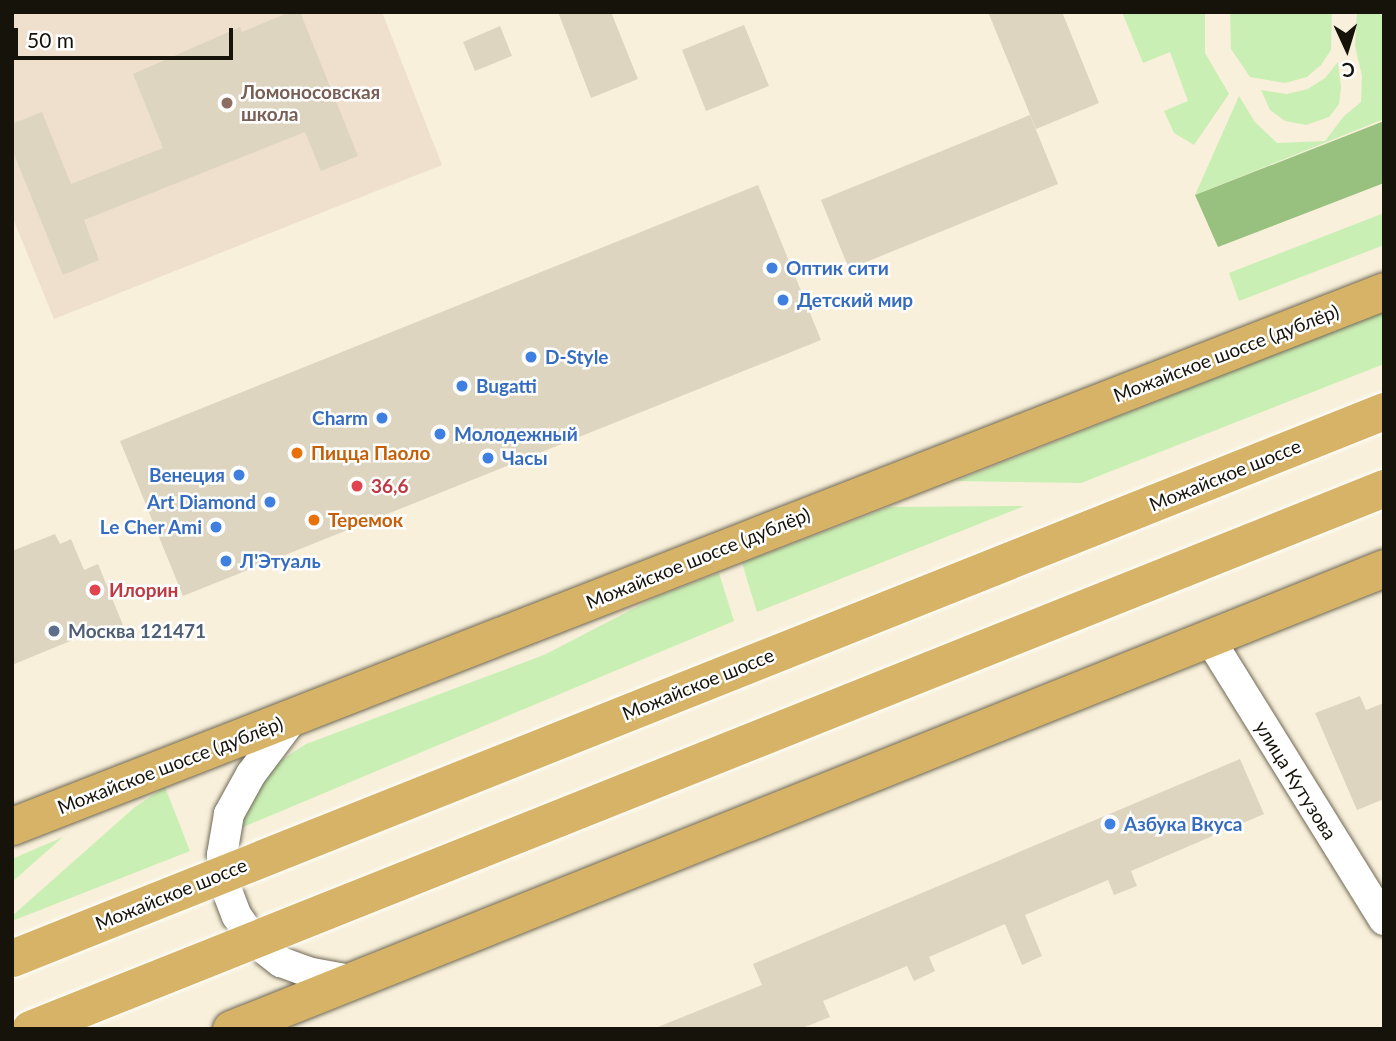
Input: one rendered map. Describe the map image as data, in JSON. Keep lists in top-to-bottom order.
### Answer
{
  "streets": {
    "main road": ["Можайское шоссе (дублёр)", "Можайское шоссе"],
    "street": ["улица Кутузова"]
  },
  "places": [
    "Ломоносовская школа",
    "Оптик сити",
    "Детский мир",
    "D-Style",
    "Bugatti",
    "Charm",
    "Молодежный",
    "Пицца Паоло",
    "Часы",
    "Венеция",
    "36,6",
    "Art Diamond",
    "Теремок",
    "Le Cher Ami",
    "Л'Этуаль",
    "Илорин",
    "Москва 121471",
    "Азбука Вкуса"
  ],
  "scale_bar": "50 m",
  "north": "bottom"
}
